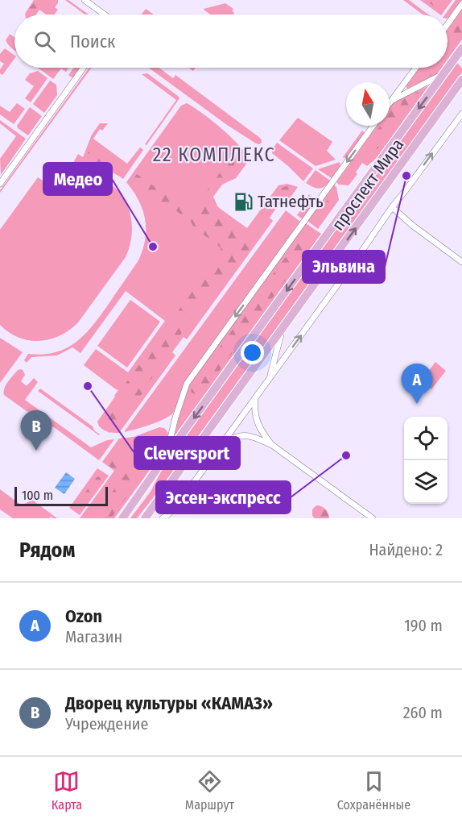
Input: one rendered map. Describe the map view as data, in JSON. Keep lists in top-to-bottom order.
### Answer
{
  "streets": {
    "main road": ["проспект Мира"]
  },
  "districts": ["22 КОМПЛЕКС"],
  "places": {
    "other": [
      "Эльвина",
      "Медео",
      "Cleversport",
      "Эссен-экспресс"
    ],
    "fuel station": ["Татнефть"]
  },
  "scale_bar": "100 m",
  "north": "top",
  "page": {
    "search": "Поиск",
    "pins": ["A", "B"],
    "scale": "100 m",
    "heading": ["Рядом", "Найдено: 2"],
    "list": [
      {
        "mark": "A",
        "name": "Ozon",
        "note": "Магазин",
        "value": "190 m"
      },
      {
        "mark": "B",
        "name": "Дворец культуры «КАМАЗ»",
        "note": "Учреждение",
        "value": "260 m"
      }
    ],
    "nav": ["Карта", "Маршрут", "Сохранённые"]
  }
}
